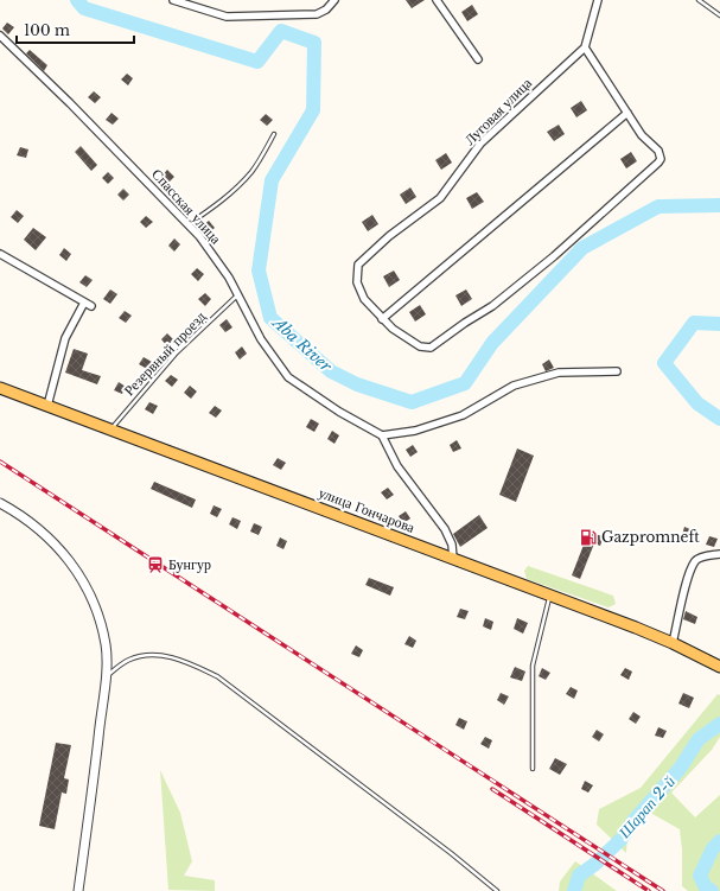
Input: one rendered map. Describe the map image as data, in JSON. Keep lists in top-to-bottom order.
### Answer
{
  "streets": {
    "main road": ["улица Гончарова"],
    "street": ["Луговая улица", "Спасская улица"],
    "lane": ["Резервный проезд"]
  },
  "crossings": [
    ["Спасская улица", "Резервный проезд"],
    ["Резервный проезд", "улица Гончарова"]
  ],
  "water": ["Aba River", "Шарап 2-й"],
  "places": {
    "fuel station": ["Gazpromneft"],
    "station": ["Бунгур"]
  },
  "scale_bar": "100 m"
}
